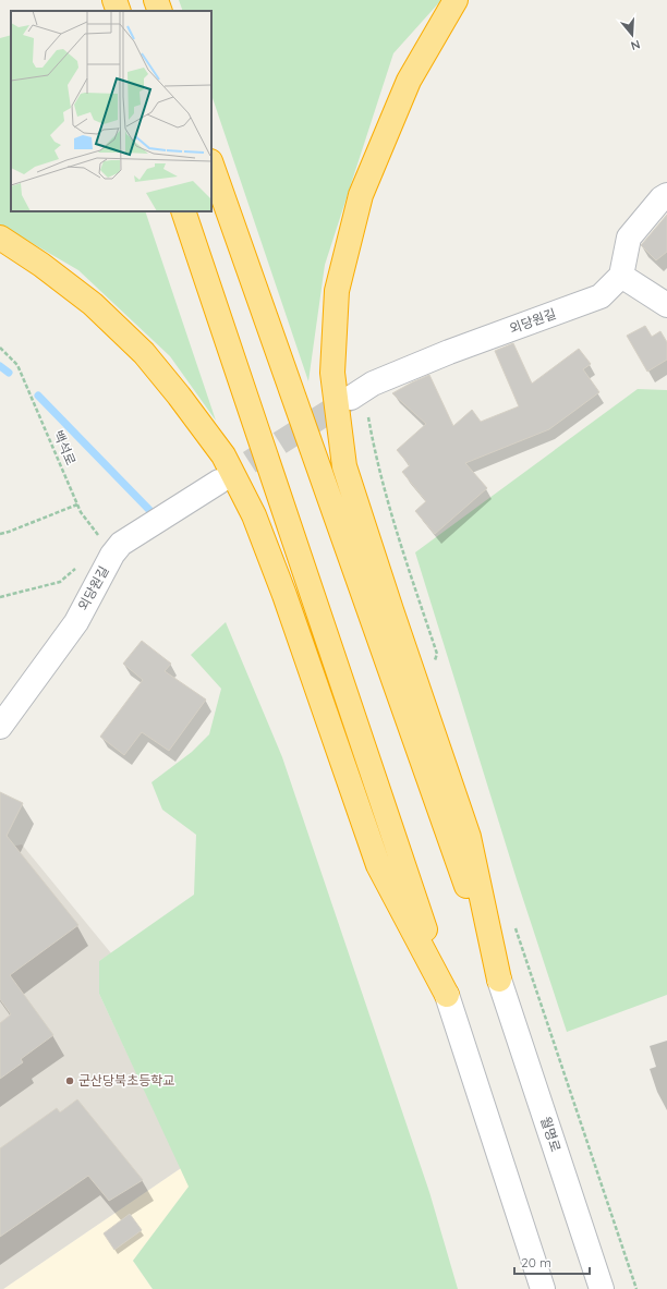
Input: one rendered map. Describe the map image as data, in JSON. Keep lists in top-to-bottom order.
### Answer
{
  "streets": {
    "street": ["외당원길", "월명로"],
    "path": ["백석로"]
  },
  "crossings": [
    ["외당원길", "백석로"]
  ],
  "places": ["군산당북초등학교"],
  "scale_bar": "20 m",
  "north": "bottom"
}
